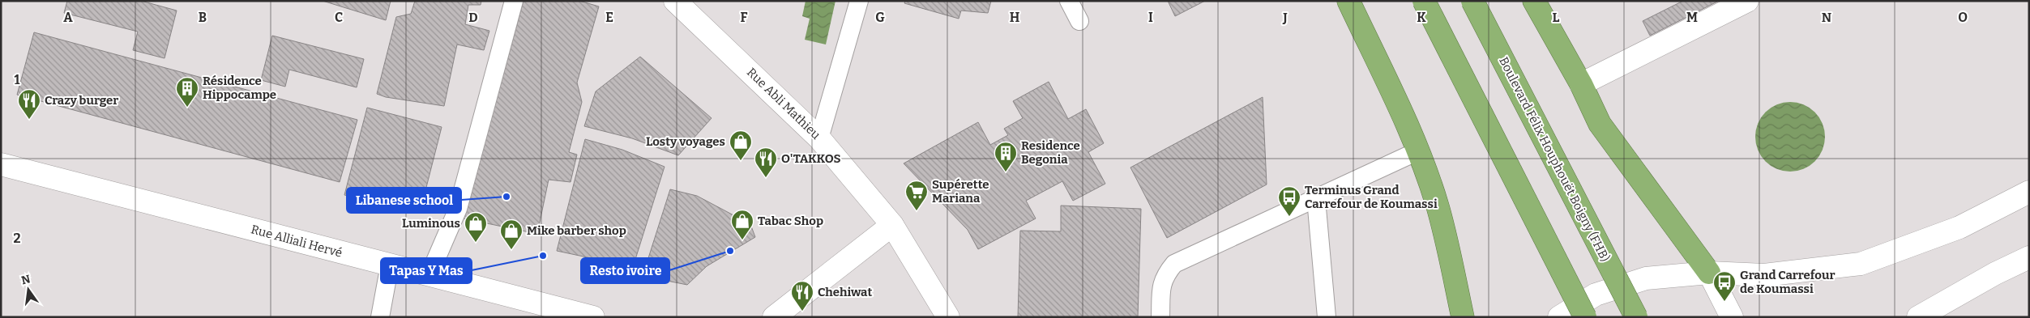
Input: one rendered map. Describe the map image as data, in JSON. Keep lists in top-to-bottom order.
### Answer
{
  "streets": {
    "highway": ["Boulevard Félix Houphouët Boigny (FHB)"],
    "street": ["Rue Abli Mathieu", "Rue Alliali Hervé"]
  },
  "places": {
    "building": ["Résidence Hippocampe", "Residence Begonia"],
    "restaurant": ["Crazy burger", "O'TAKKOS", "Chehiwat"],
    "shop": [
      "Losty voyages",
      "Tabac Shop",
      "Luminous",
      "Mike barber shop"
    ],
    "other": ["Libanese school", "Resto ivoire", "Tapas Y Mas"],
    "supermarket": ["Supérette Mariana"],
    "bus stop": ["Terminus Grand Carrefour de Koumassi", "Grand Carrefour de Koumassi"]
  },
  "north": "top",
  "grid": {
    "columns": [
      "A",
      "B",
      "C",
      "D",
      "E",
      "F",
      "G",
      "H",
      "I",
      "J",
      "K",
      "L",
      "M",
      "N",
      "O"
    ],
    "rows": ["1", "2"]
  }
}
